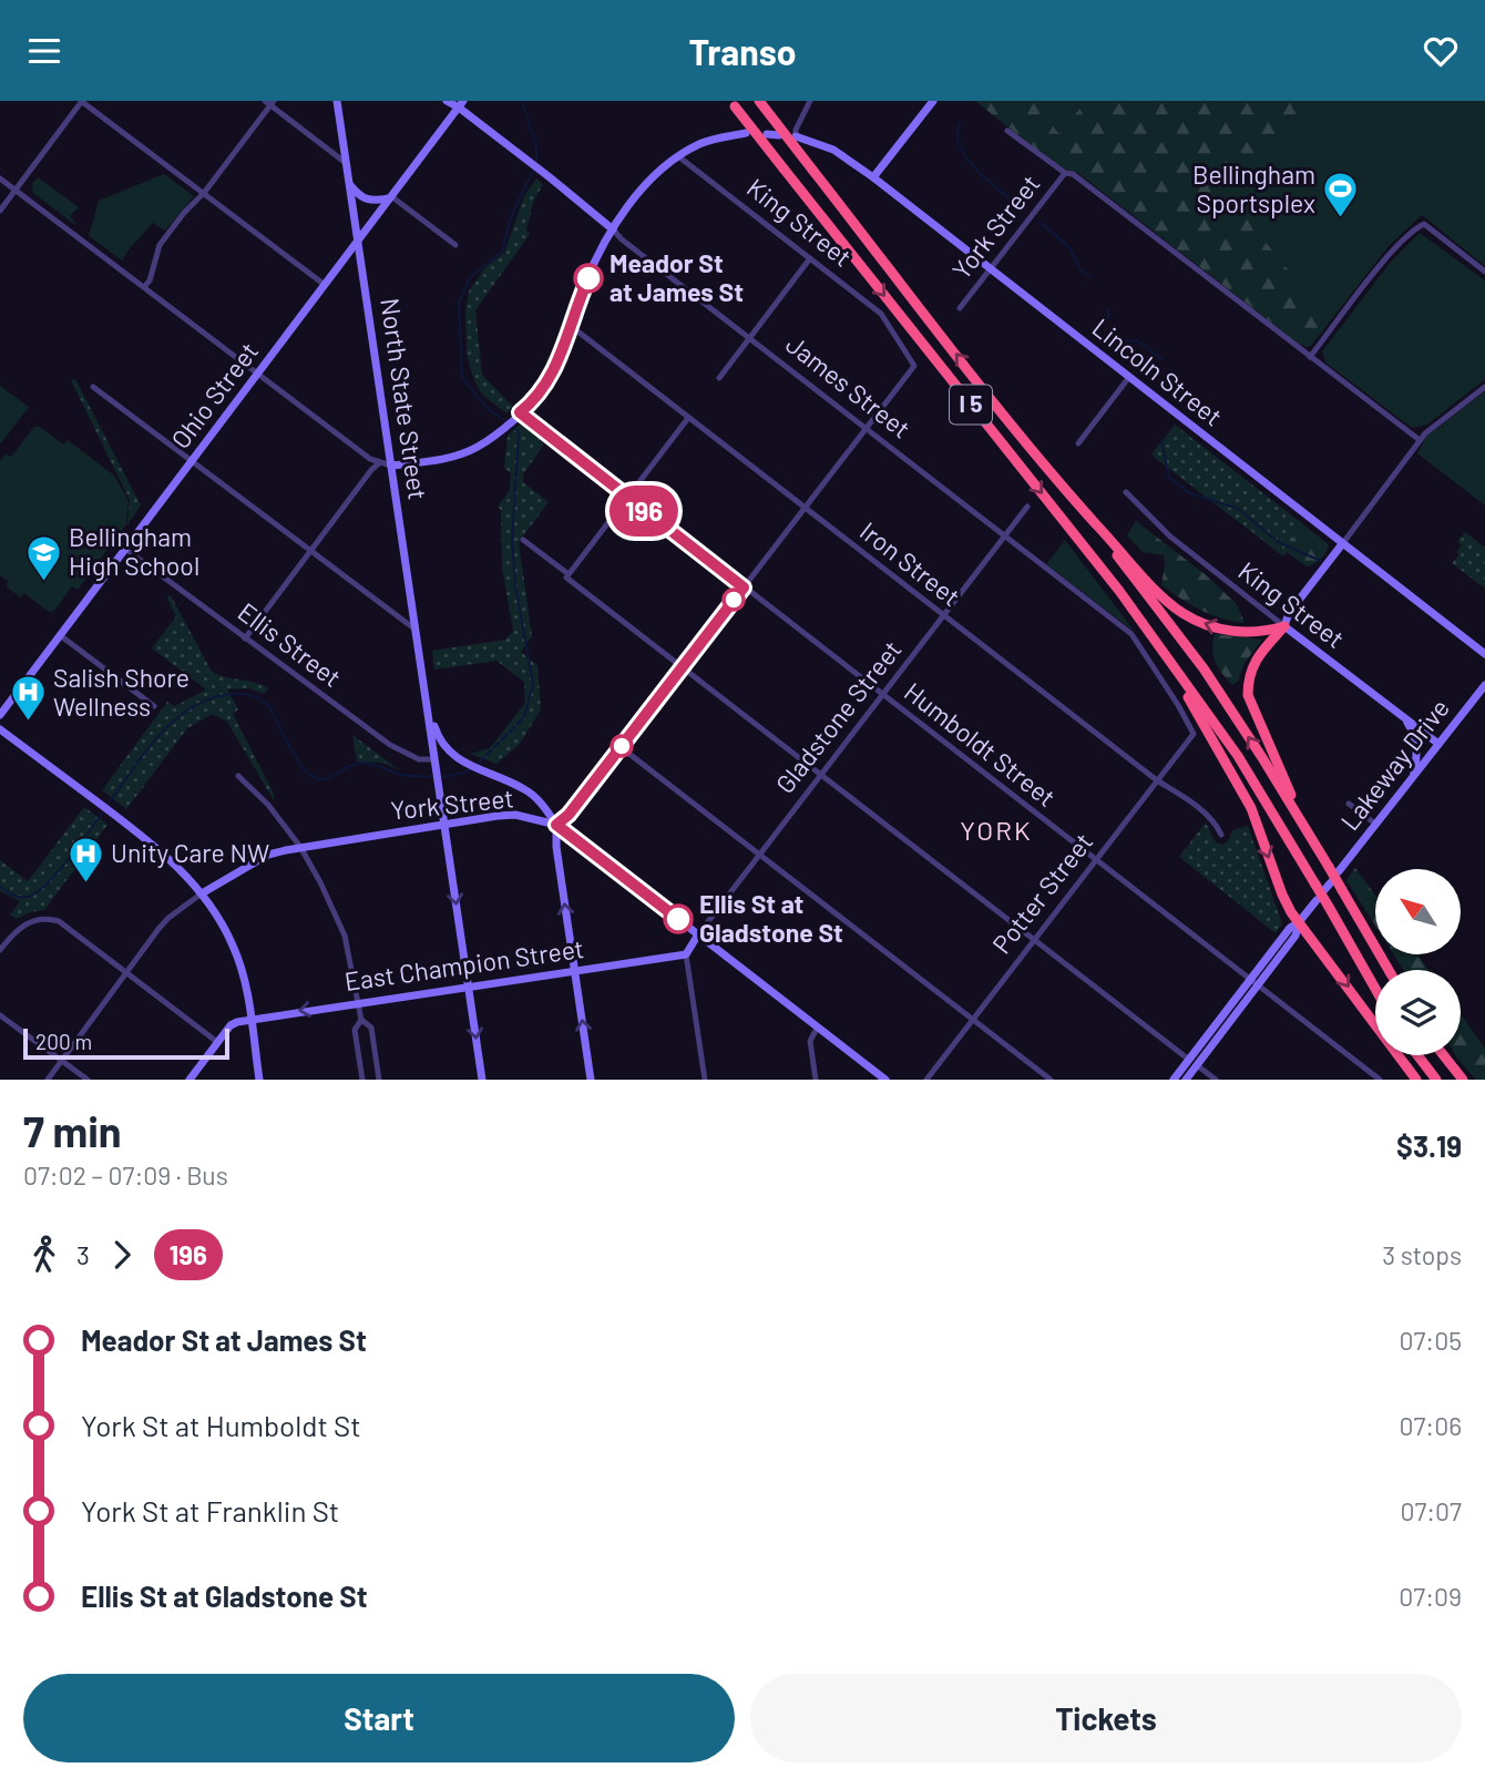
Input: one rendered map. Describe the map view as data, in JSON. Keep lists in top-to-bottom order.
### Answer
{
  "streets": {
    "highway": ["I 5"],
    "street": [
      "King Street",
      "York Street",
      "Lincoln Street",
      "James Street",
      "Ohio Street",
      "North State Street",
      "Iron Street",
      "Ellis Street",
      "Gladstone Street",
      "Humboldt Street",
      "Lakeway Drive",
      "Potter Street",
      "East Champion Street"
    ]
  },
  "crossings": [
    ["King Street", "James Street"],
    ["King Street", "Lakeway Drive"],
    ["York Street", "Lincoln Street"],
    ["James Street", "Ohio Street"],
    ["James Street", "Gladstone Street"],
    ["James Street", "Potter Street"],
    ["Ohio Street", "North State Street"],
    ["Ohio Street", "Ellis Street"],
    ["I 5", "Lakeway Drive"],
    ["Iron Street", "Gladstone Street"],
    ["Iron Street", "Potter Street"],
    ["Gladstone Street", "Humboldt Street"],
    ["Gladstone Street", "East Champion Street"],
    ["Humboldt Street", "Potter Street"]
  ],
  "districts": ["YORK"],
  "places": {
    "sports": ["Bellingham Sportsplex"],
    "other": ["Meador St at James St", "Ellis St at Gladstone St"],
    "school or university": ["Bellingham High School"],
    "hospital": ["Salish Shore Wellness", "Unity Care NW"]
  },
  "lines": ["bus line 196"],
  "scale_bar": "200 m",
  "north": "top left",
  "page": {
    "header": "Transo",
    "on_map": "196",
    "scale": "200 m",
    "heading": ["7 min", "07:02 – 07:09 · Bus", "$3.19"],
    "legs": ["3", "196", "3 stops"],
    "list": [
      {
        "name": "Meador St at James St",
        "value": "07:05"
      },
      {
        "name": "York St at Humboldt St",
        "value": "07:06"
      },
      {
        "name": "York St at Franklin St",
        "value": "07:07"
      },
      {
        "name": "Ellis St at Gladstone St",
        "value": "07:09"
      }
    ],
    "buttons": ["Start", "Tickets"]
  }
}
